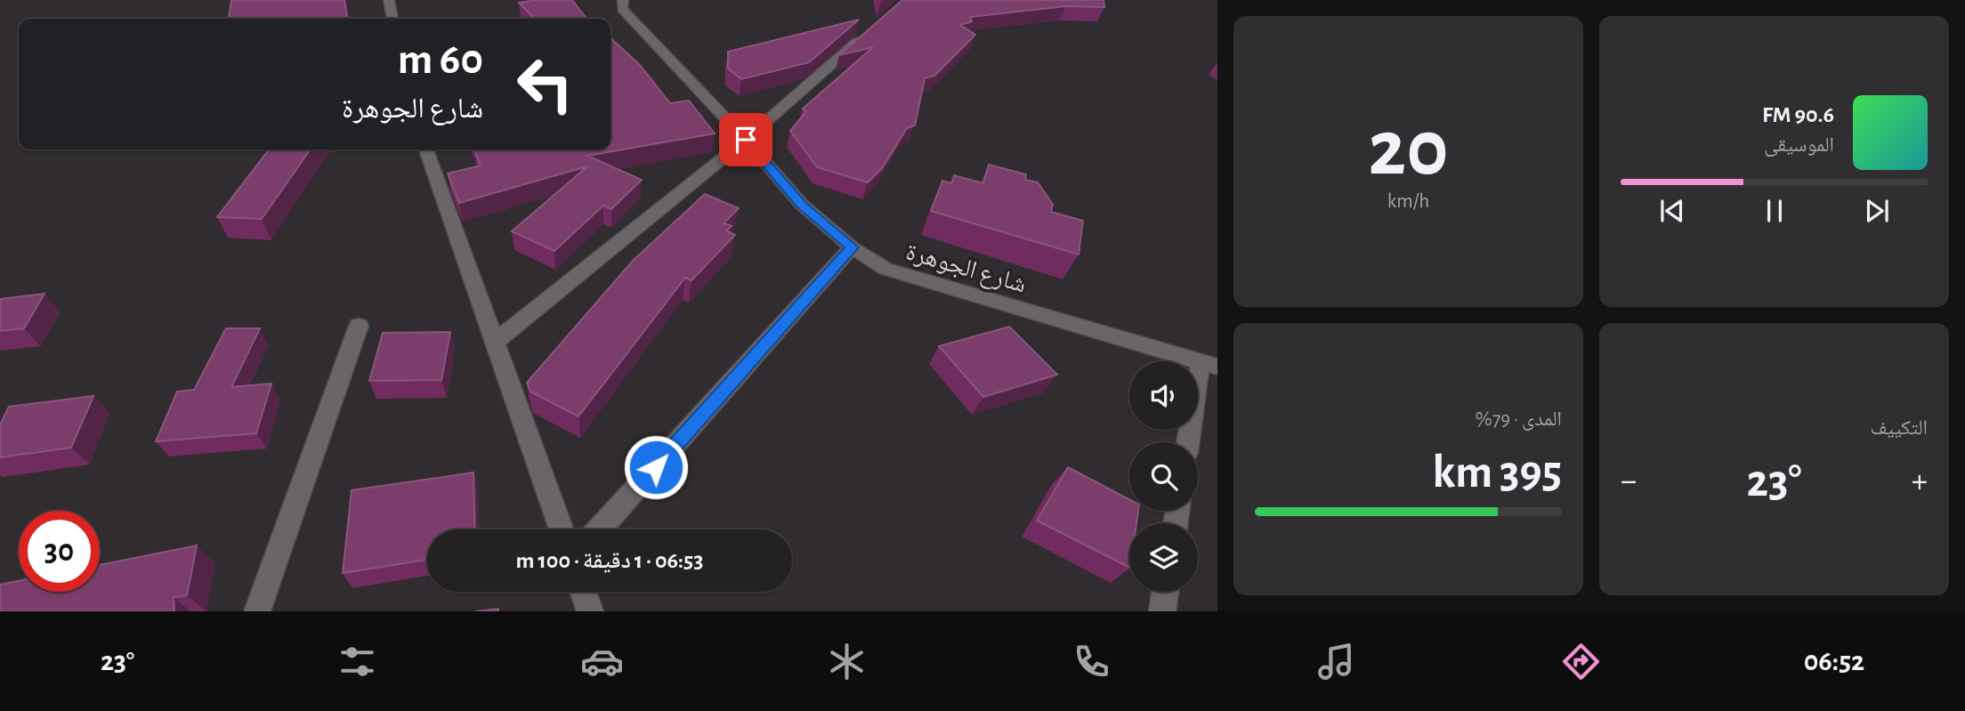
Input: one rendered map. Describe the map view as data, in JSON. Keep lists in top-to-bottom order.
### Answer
{
  "streets": {
    "street": ["شارع الجوهرة"]
  },
  "page": {
    "tile": [
      ["20", "km/h"],
      "التكييف",
      ["المدى · 79%", "395 km"]
    ],
    "turn": ["60 m", "شارع الجوهرة"],
    "song": ["90.6 FM", "الموسيقى"],
    "heat": ["−", "23°", "+"],
    "limit": "30",
    "trip": "06:53 · 1 دقيقة · 100 m",
    "tabs": ["06:52", "23°"]
  }
}
